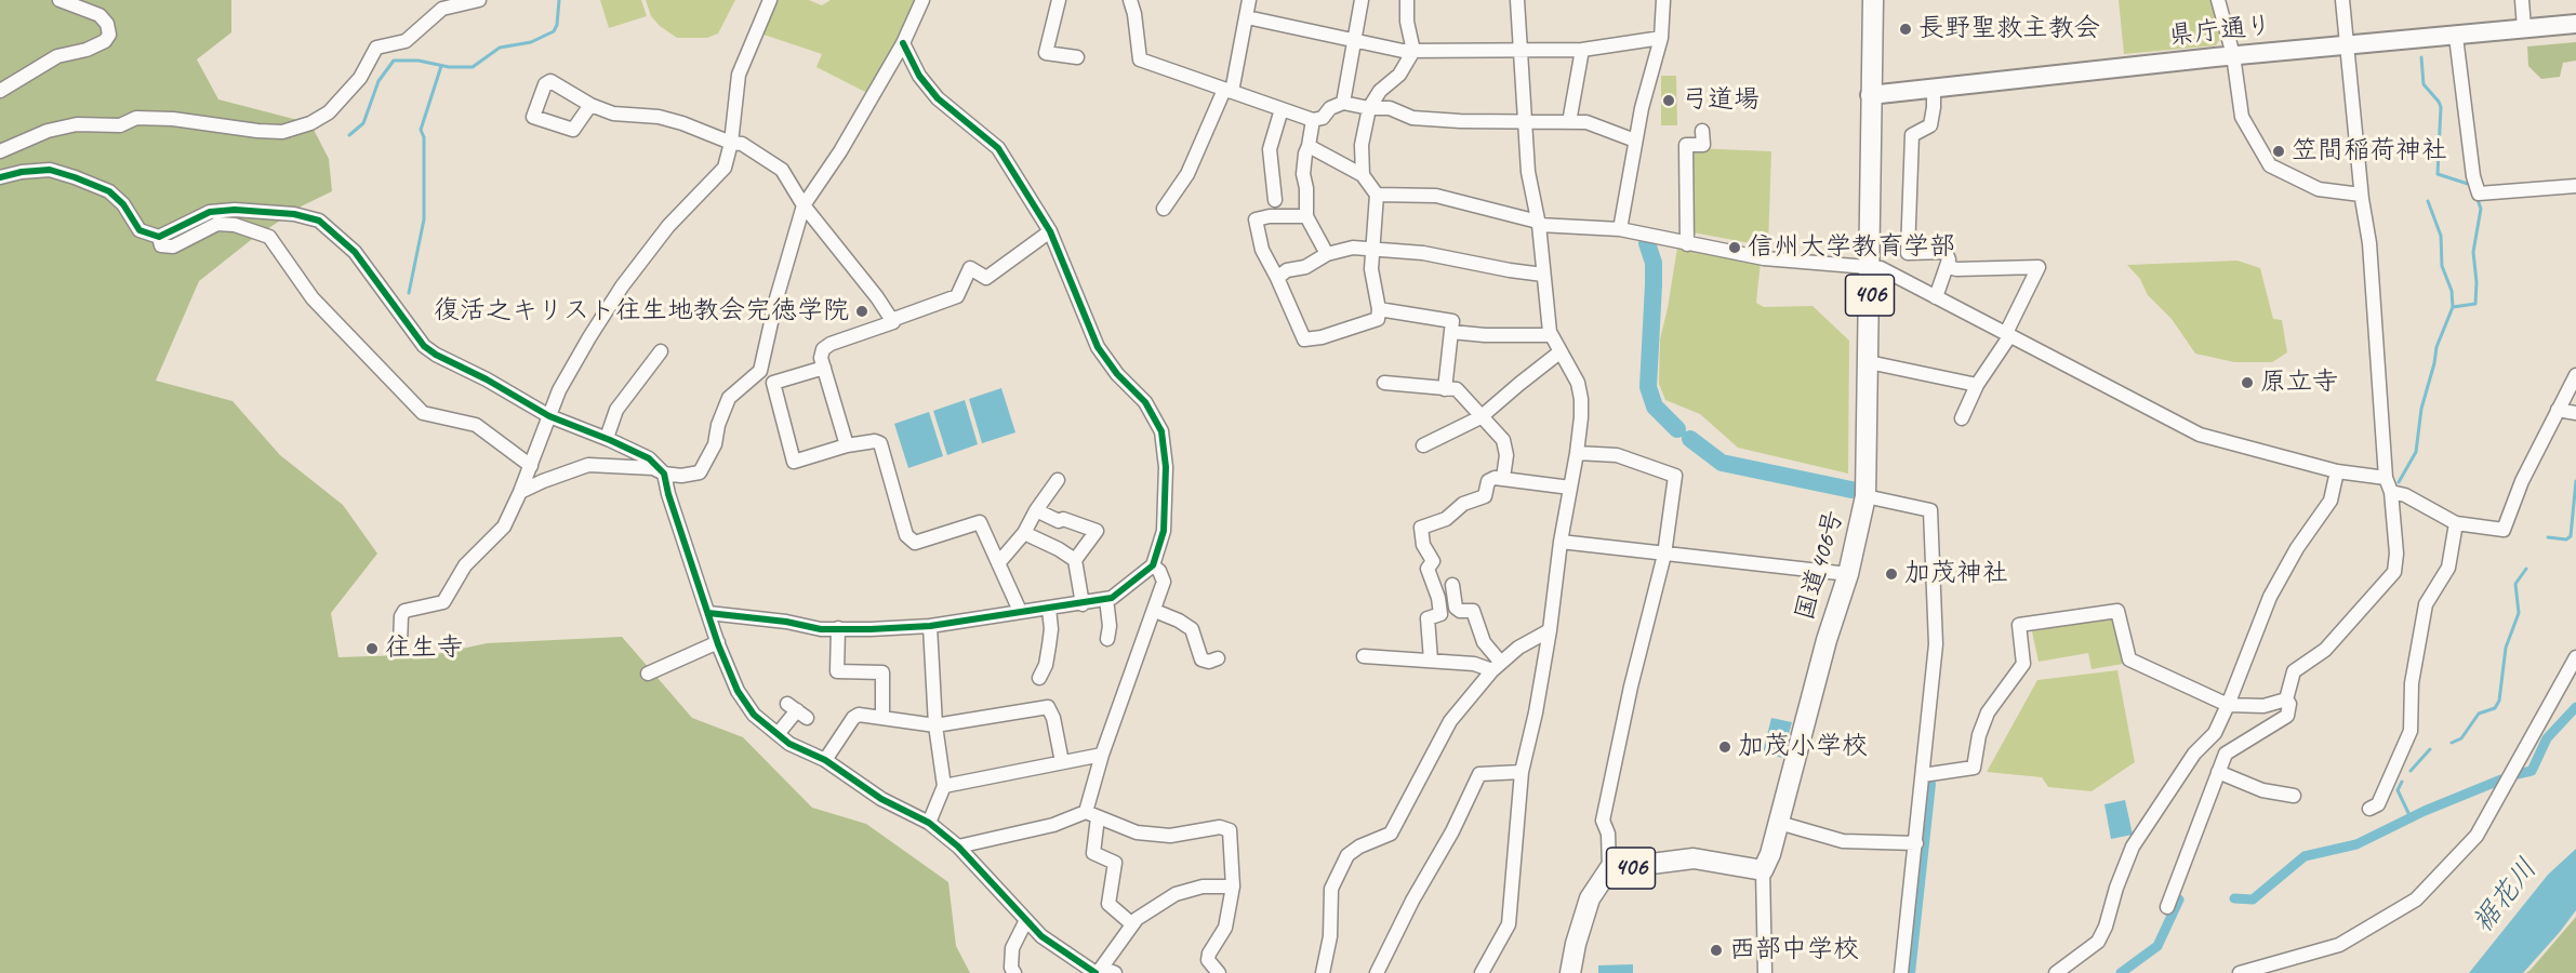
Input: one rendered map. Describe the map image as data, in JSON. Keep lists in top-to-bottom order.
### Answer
{
  "streets": {
    "highway": ["406", "国道406号"],
    "main road": ["県庁通り"]
  },
  "crossings": [
    ["県庁通り", "国道406号"],
    ["406", "国道406号"]
  ],
  "water": ["裾花川"],
  "places": [
    "長野聖救主教会",
    "弓道場",
    "笠間稲荷神社",
    "信州大学教育学部",
    "復活之キリスト往生地教会完徳学院",
    "原立寺",
    "加茂神社",
    "往生寺",
    "加茂小学校",
    "西部中学校"
  ]
}
